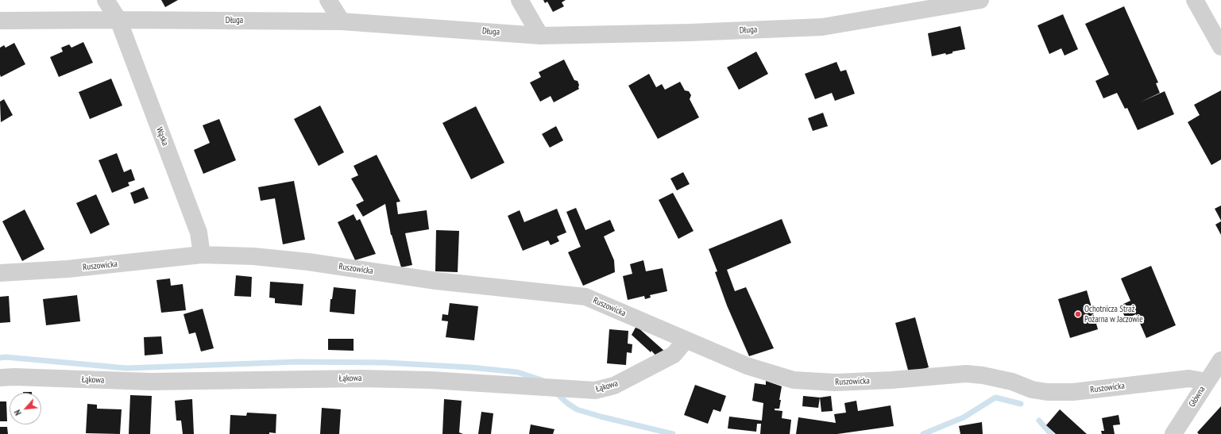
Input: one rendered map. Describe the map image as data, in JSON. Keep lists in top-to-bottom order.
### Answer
{
  "streets": {
    "street": [
      "Długa",
      "Wąska",
      "Ruszowicka",
      "Łąkowa",
      "Główna"
    ]
  },
  "crossings": [
    ["Długa", "Wąska"],
    ["Wąska", "Ruszowicka"],
    ["Ruszowicka", "Łąkowa"],
    ["Ruszowicka", "Główna"]
  ],
  "places": ["Ochotnicza Straż Pożarna w Jaczowie"],
  "north": "bottom left"
}
